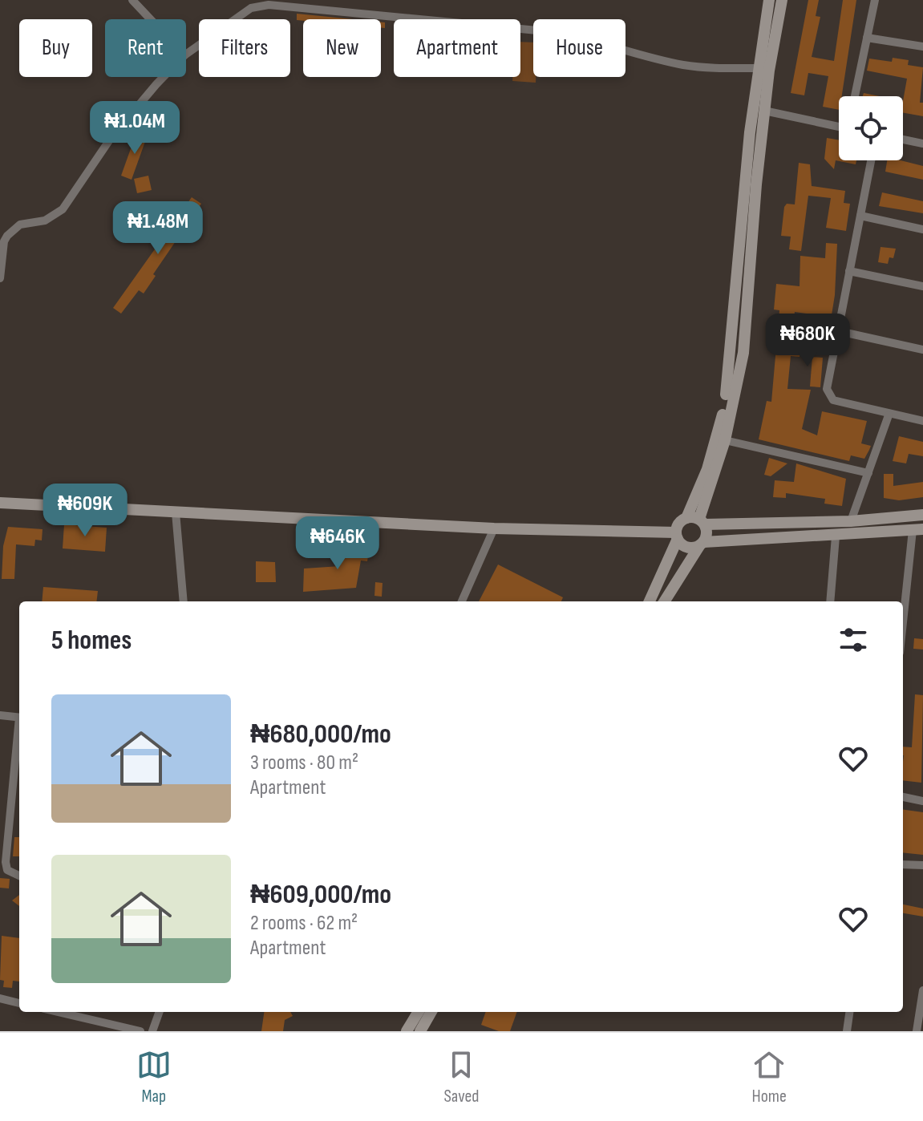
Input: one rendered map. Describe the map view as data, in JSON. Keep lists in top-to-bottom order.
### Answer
{
  "page": {
    "chip": [
      "Buy",
      "Rent",
      "Filters",
      "New",
      "Apartment",
      "House"
    ],
    "price": [
      "₦1.04M",
      "₦1.48M",
      "₦680K",
      "₦609K",
      "₦646K"
    ],
    "heading": "5 homes",
    "list": [
      {
        "name": "₦680,000/mo",
        "note": "3 rooms · 80 m² · Apartment"
      },
      {
        "name": "₦609,000/mo",
        "note": "2 rooms · 62 m² · Apartment"
      }
    ],
    "tabs": ["Map", "Saved", "Home"]
  }
}
